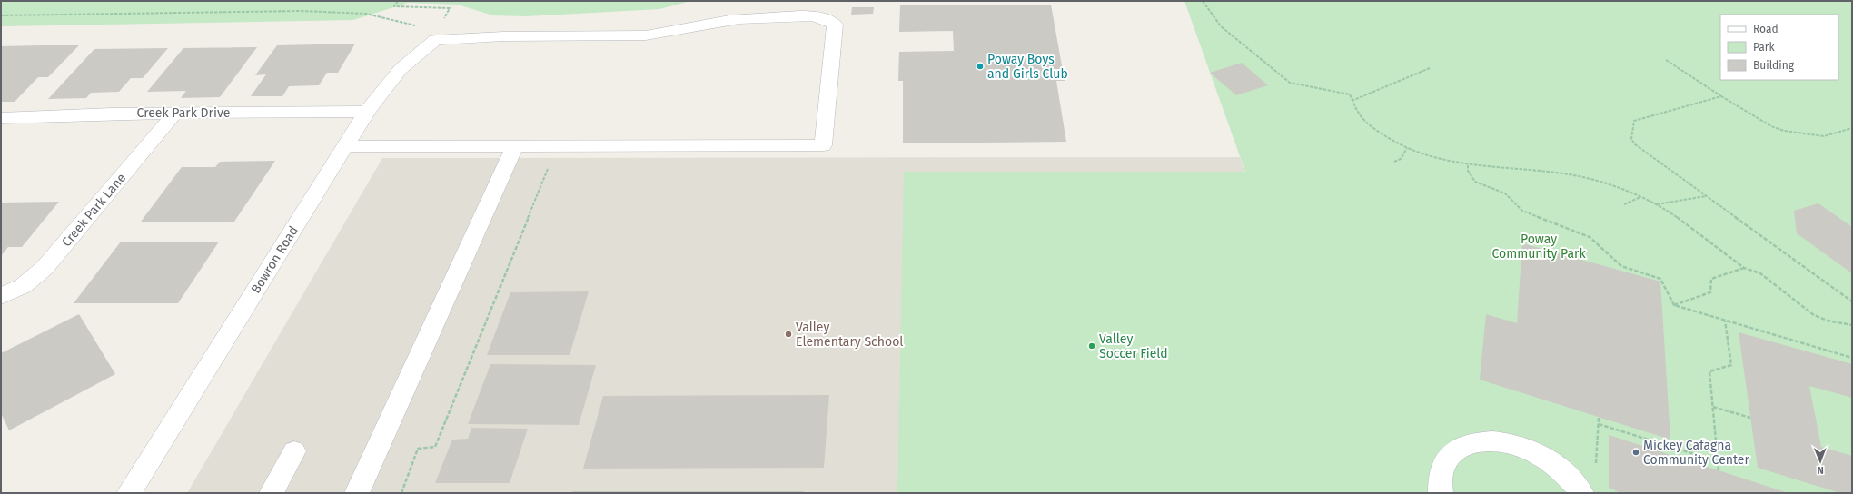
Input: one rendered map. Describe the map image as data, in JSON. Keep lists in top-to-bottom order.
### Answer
{
  "streets": {
    "street": ["Creek Park Drive", "Creek Park Lane", "Bowron Road"]
  },
  "crossings": [
    ["Creek Park Drive", "Creek Park Lane"],
    ["Creek Park Drive", "Bowron Road"]
  ],
  "parks": ["Poway Community Park"],
  "places": [
    "Poway Boys and Girls Club",
    "Valley Elementary School",
    "Valley Soccer Field",
    "Mickey Cafagna Community Center"
  ],
  "legend": ["Road", "Park", "Building"],
  "north": "bottom"
}
